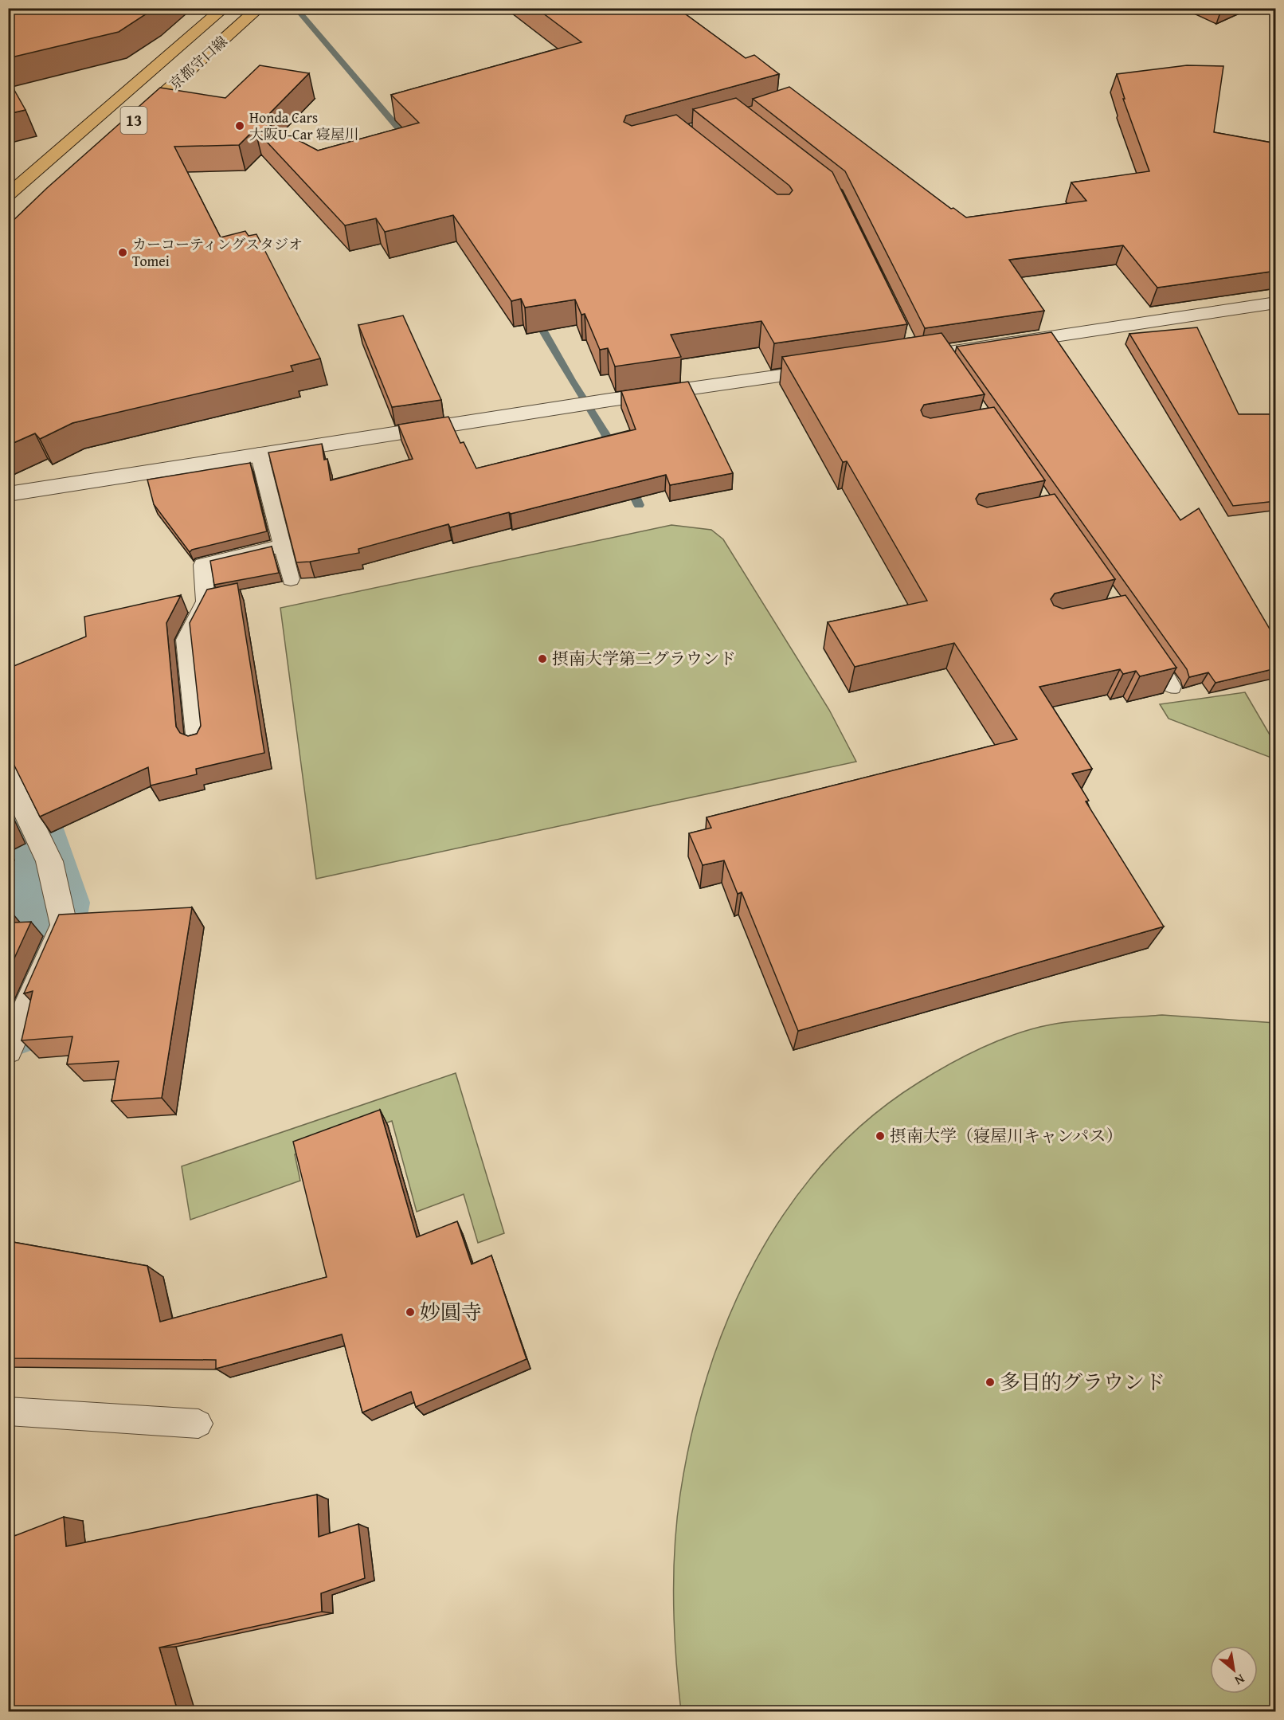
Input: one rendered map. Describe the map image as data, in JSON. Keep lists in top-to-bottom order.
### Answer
{
  "streets": {
    "main road": ["京都守口線", "13"]
  },
  "places": [
    "Honda Cars 大阪U-Car 寝屋川",
    "カーコーティングスタジオ Tomei",
    "摂南大学第二グラウンド",
    "摂南大学（寝屋川キャンパス）",
    "妙圓寺",
    "多目的グラウンド"
  ],
  "north": "bottom right"
}
